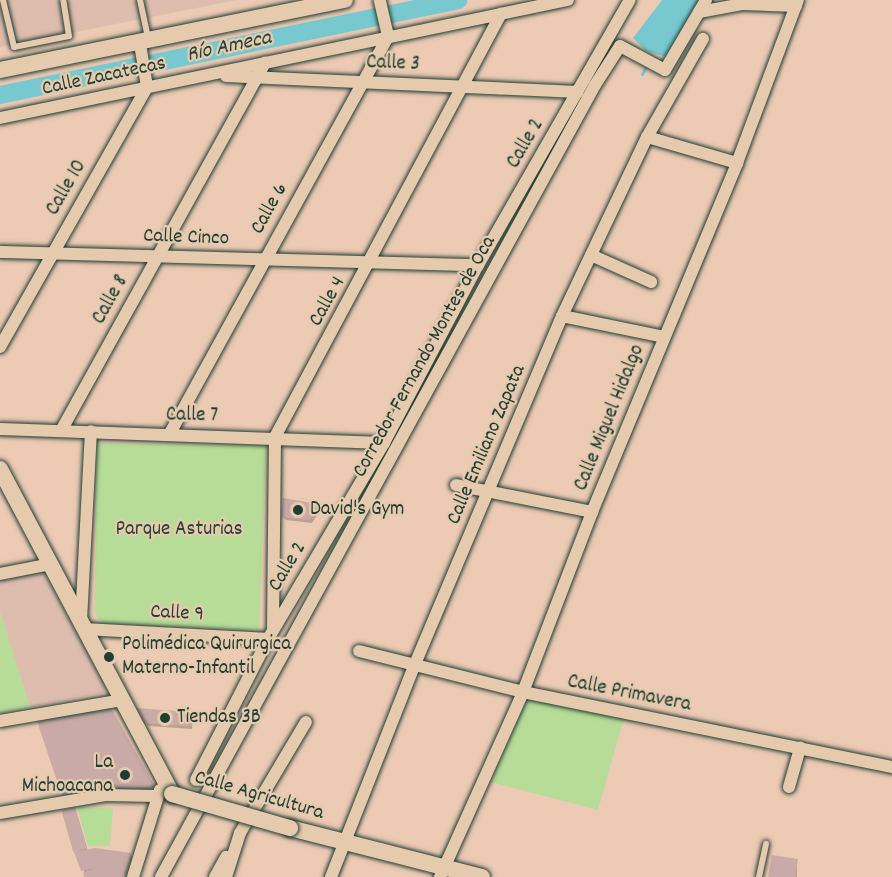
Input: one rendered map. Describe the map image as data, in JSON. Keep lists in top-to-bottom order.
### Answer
{
  "streets": {
    "street": [
      "Calle 3",
      "Calle Zacatecas",
      "Calle 2",
      "Calle 10",
      "Calle 6",
      "Calle Cinco",
      "Calle 8",
      "Calle 4",
      "Corredor Fernando Montes de Oca",
      "Calle 7",
      "Calle Miguel Hidalgo",
      "Calle Emiliano Zapata",
      "Calle 9",
      "Calle Primavera",
      "Calle Agricultura"
    ]
  },
  "crossings": [
    ["Calle 3", "Calle Zacatecas"],
    ["Calle 3", "Calle 2"],
    ["Calle 3", "Calle 6"],
    ["Calle 3", "Calle 8"],
    ["Calle 3", "Calle 4"],
    ["Calle Zacatecas", "Calle 10"],
    ["Calle Zacatecas", "Calle 6"],
    ["Calle Zacatecas", "Calle 8"],
    ["Calle Zacatecas", "Calle 4"],
    ["Calle 2", "Calle Cinco"],
    ["Calle 2", "Calle 4"],
    ["Calle 2", "Calle 7"],
    ["Calle 2", "Calle 9"],
    ["Calle 10", "Calle Cinco"],
    ["Calle 6", "Calle Cinco"],
    ["Calle 6", "Calle 7"],
    ["Calle Cinco", "Calle 8"],
    ["Calle Cinco", "Calle 4"],
    ["Calle 8", "Calle 7"],
    ["Calle 4", "Calle 7"],
    ["Calle 4", "Calle 9"],
    ["Calle Miguel Hidalgo", "Calle Primavera"],
    ["Calle Miguel Hidalgo", "Calle Agricultura"],
    ["Calle Emiliano Zapata", "Calle Primavera"],
    ["Calle Emiliano Zapata", "Calle Agricultura"],
    ["Calle 9", "Calle Agricultura"]
  ],
  "water": ["Río Ameca"],
  "parks": ["Parque Asturias"],
  "places": [
    "David's Gym",
    "Polimédica Quirurgica Materno-Infantil",
    "Tiendas 3B",
    "La Michoacana"
  ]
}
